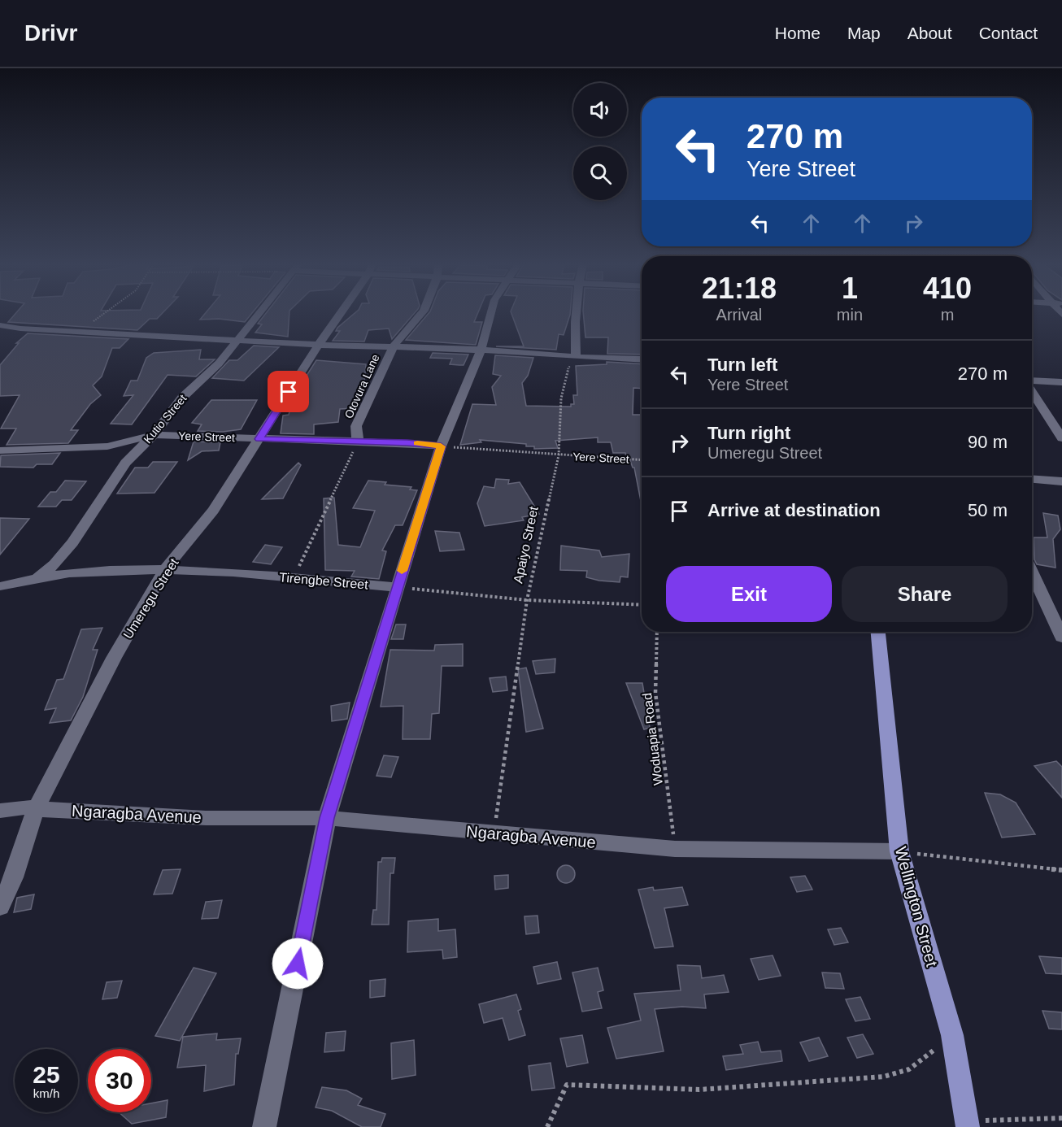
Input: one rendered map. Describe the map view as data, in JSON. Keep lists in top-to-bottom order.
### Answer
{
  "streets": {
    "main road": ["Wellington Street"],
    "street": [
      "Otovura Lane",
      "Kutio Street",
      "Yere Street",
      "Tirengbe Street",
      "Umeregu Street",
      "Ngaragba Avenue"
    ],
    "path": ["Apaiyo Street", "Woduapia Road"]
  },
  "crossings": [
    ["Otovura Lane", "Yere Street"],
    ["Kutio Street", "Yere Street"],
    ["Kutio Street", "Tirengbe Street"],
    ["Yere Street", "Apaiyo Street"],
    ["Yere Street", "Umeregu Street"],
    ["Apaiyo Street", "Ngaragba Avenue"],
    ["Tirengbe Street", "Umeregu Street"],
    ["Umeregu Street", "Ngaragba Avenue"],
    ["Woduapia Road", "Ngaragba Avenue"],
    ["Ngaragba Avenue", "Wellington Street"]
  ],
  "page": {
    "header": "Drivr",
    "nav": [
      "Home",
      "Map",
      "About",
      "Contact"
    ],
    "turn": ["270 m", "Yere Street"],
    "eta": [
      "21:18",
      "Arrival",
      "1",
      "min",
      "410",
      "m"
    ],
    "list": [
      {
        "name": "Turn left",
        "note": "Yere Street",
        "value": "270 m"
      },
      {
        "name": "Turn right",
        "note": "Umeregu Street",
        "value": "90 m"
      },
      {
        "name": "Arrive at destination",
        "value": "50 m"
      }
    ],
    "buttons": ["Exit", "Share"],
    "speed": "25 km/h",
    "limit": "30"
  }
}
